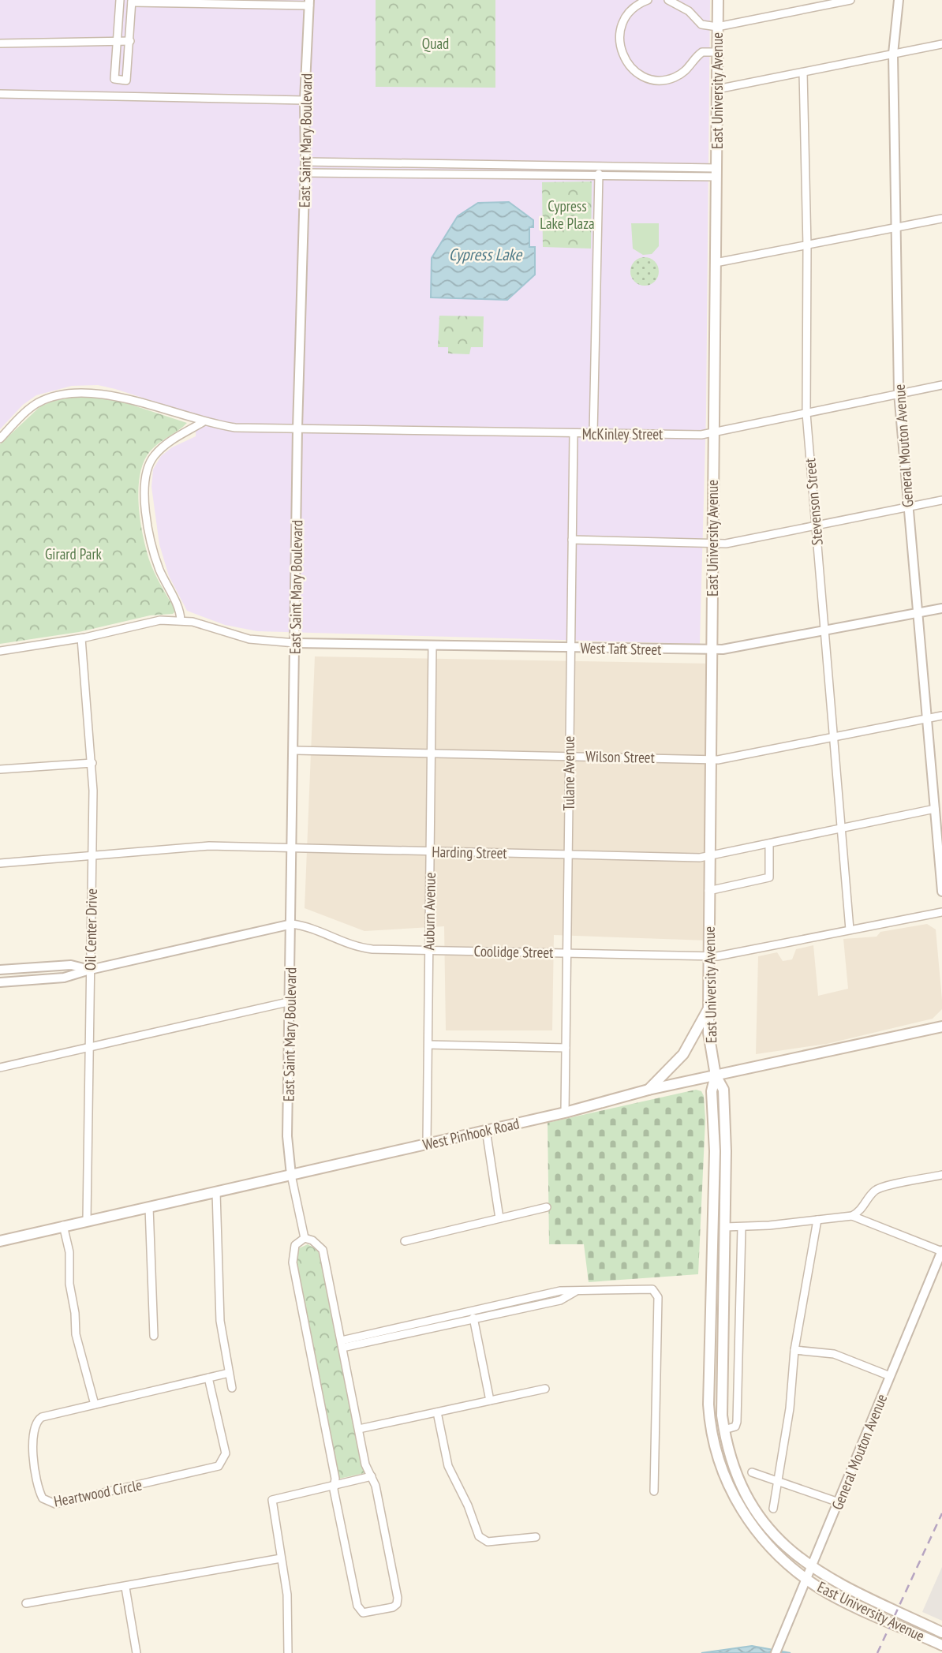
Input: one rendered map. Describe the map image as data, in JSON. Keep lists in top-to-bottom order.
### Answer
{
  "streets": {
    "main road": ["East University Avenue", "West Pinhook Road"],
    "street": [
      "East Saint Mary Boulevard",
      "McKinley Street",
      "General Mouton Avenue",
      "Stevenson Street",
      "West Taft Street",
      "Wilson Street",
      "Tulane Avenue",
      "Harding Street",
      "Auburn Avenue",
      "Oil Center Drive",
      "Coolidge Street",
      "Heartwood Circle"
    ]
  },
  "crossings": [
    ["East University Avenue", "McKinley Street"],
    ["East University Avenue", "General Mouton Avenue"],
    ["East University Avenue", "West Taft Street"],
    ["East University Avenue", "Wilson Street"],
    ["East University Avenue", "Harding Street"],
    ["East University Avenue", "Coolidge Street"],
    ["East University Avenue", "West Pinhook Road"],
    ["East Saint Mary Boulevard", "McKinley Street"],
    ["East Saint Mary Boulevard", "West Taft Street"],
    ["East Saint Mary Boulevard", "Wilson Street"],
    ["East Saint Mary Boulevard", "Harding Street"],
    ["East Saint Mary Boulevard", "Coolidge Street"],
    ["East Saint Mary Boulevard", "West Pinhook Road"],
    ["McKinley Street", "General Mouton Avenue"],
    ["McKinley Street", "Stevenson Street"],
    ["McKinley Street", "Tulane Avenue"],
    ["General Mouton Avenue", "West Taft Street"],
    ["General Mouton Avenue", "Wilson Street"],
    ["General Mouton Avenue", "Harding Street"],
    ["Stevenson Street", "West Taft Street"],
    ["Stevenson Street", "Wilson Street"],
    ["Stevenson Street", "Harding Street"],
    ["Stevenson Street", "Coolidge Street"],
    ["West Taft Street", "Tulane Avenue"],
    ["West Taft Street", "Auburn Avenue"],
    ["Wilson Street", "Tulane Avenue"],
    ["Wilson Street", "Auburn Avenue"],
    ["Tulane Avenue", "Harding Street"],
    ["Tulane Avenue", "Coolidge Street"],
    ["Tulane Avenue", "West Pinhook Road"],
    ["Harding Street", "Auburn Avenue"],
    ["Harding Street", "Oil Center Drive"],
    ["Auburn Avenue", "Coolidge Street"],
    ["Auburn Avenue", "West Pinhook Road"],
    ["Oil Center Drive", "Coolidge Street"],
    ["Oil Center Drive", "West Pinhook Road"]
  ],
  "water": ["Cypress Lake"],
  "parks": ["Quad", "Cypress Lake Plaza", "Girard Park"]
}
